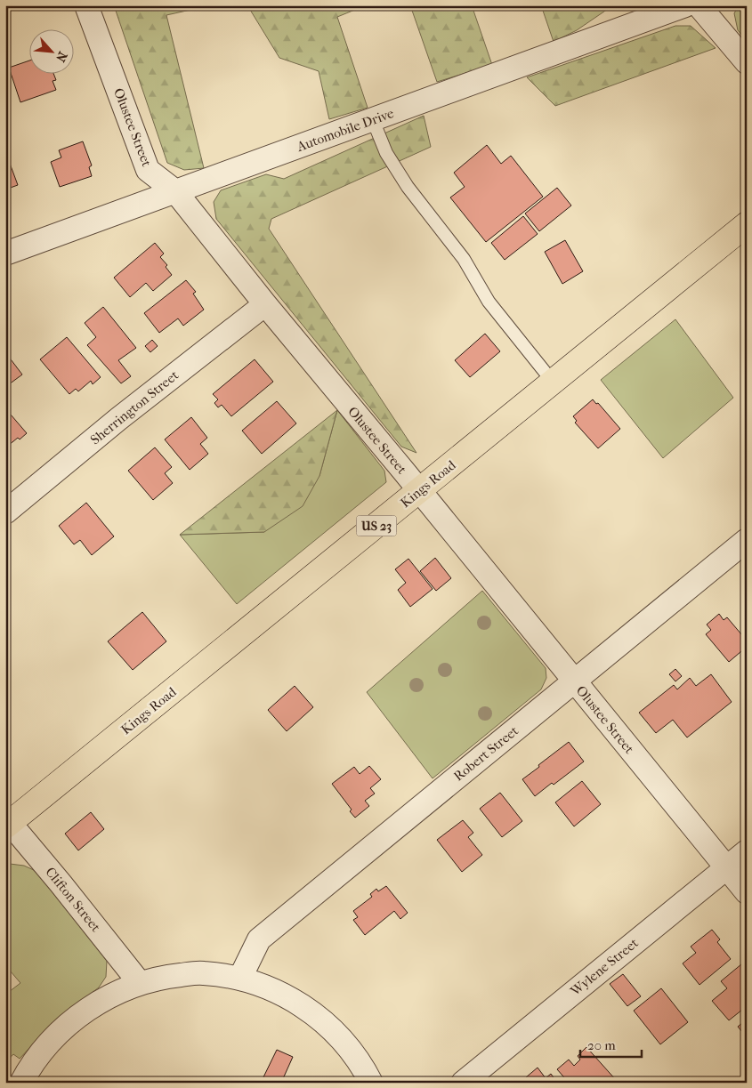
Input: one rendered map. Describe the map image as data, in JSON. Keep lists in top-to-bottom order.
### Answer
{
  "streets": {
    "main road": ["Kings Road", "US 23"],
    "street": [
      "Olustee Street",
      "Automobile Drive",
      "Sherrington Street",
      "Robert Street",
      "Clifton Street",
      "Wylene Street"
    ]
  },
  "crossings": [
    ["Olustee Street", "Automobile Drive"],
    ["Olustee Street", "Sherrington Street"],
    ["Olustee Street", "Kings Road"],
    ["Olustee Street", "Robert Street"],
    ["Olustee Street", "Wylene Street"],
    ["Kings Road", "Clifton Street"]
  ],
  "scale_bar": "20 m",
  "north": "bottom right"
}
